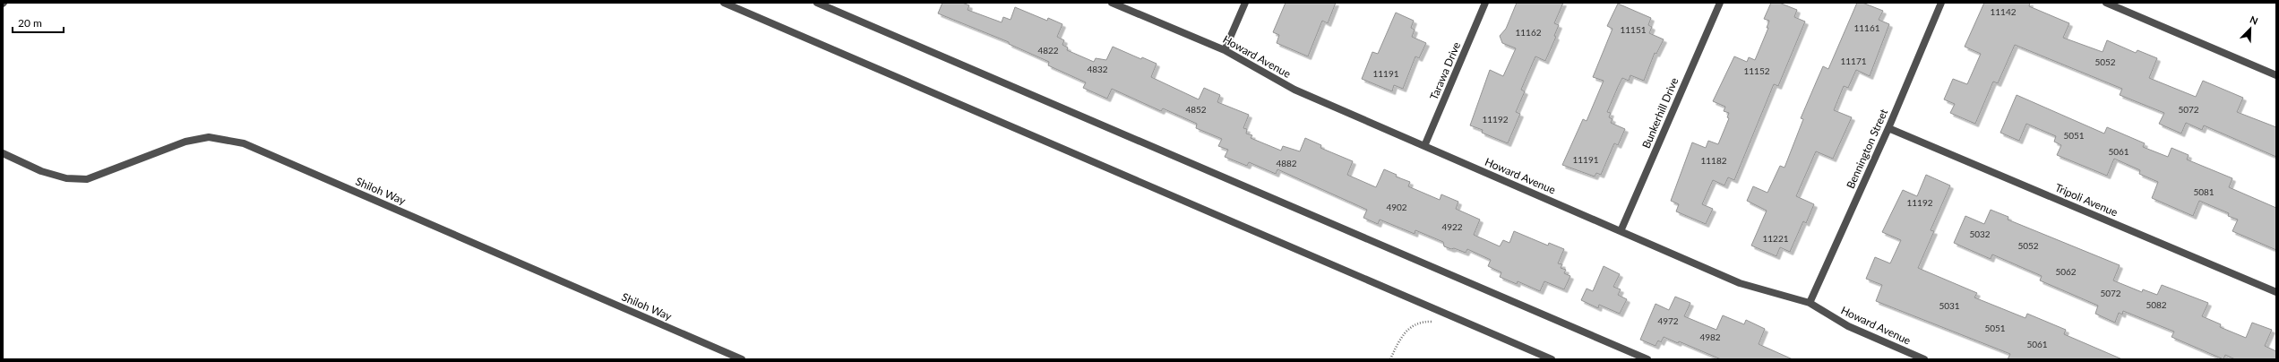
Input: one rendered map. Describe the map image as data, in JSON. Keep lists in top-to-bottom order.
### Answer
{
  "streets": {
    "street": [
      "Howard Avenue",
      "Tarawa Drive",
      "Bunkerhill Drive",
      "Bennington Street",
      "Shiloh Way",
      "Tripoli Avenue"
    ]
  },
  "crossings": [
    ["Howard Avenue", "Tarawa Drive"],
    ["Howard Avenue", "Bunkerhill Drive"],
    ["Howard Avenue", "Bennington Street"],
    ["Bennington Street", "Tripoli Avenue"]
  ],
  "house_numbers": [
    "11142",
    "11161",
    "11151",
    "11162",
    "4822",
    "11171",
    "5052",
    "4832",
    "11152",
    "11191",
    "4852",
    "5072",
    "11192",
    "5051",
    "5061",
    "11191",
    "11182",
    "4882",
    "5081",
    "11192",
    "4902",
    "4922",
    "5032",
    "11221",
    "5052",
    "5062",
    "5072",
    "5082",
    "5031",
    "4972",
    "5051",
    "4982",
    "5061"
  ],
  "scale_bar": "20 m",
  "north": "top right"
}
